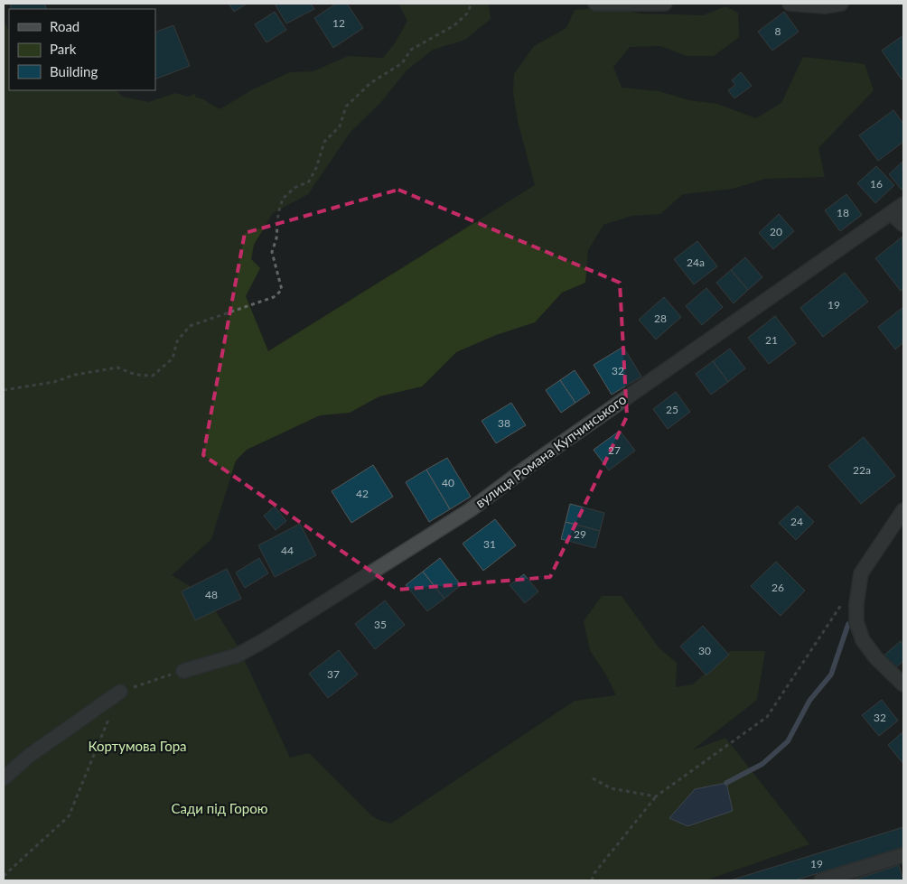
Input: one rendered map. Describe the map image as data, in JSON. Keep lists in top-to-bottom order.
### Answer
{
  "streets": {
    "street": ["вулиця Романа Купчинського"]
  },
  "parks": ["Кортумова Гора", "Сади під Горою"],
  "house_numbers": [
    "12",
    "8",
    "16",
    "18",
    "20",
    "24а",
    "19",
    "28",
    "21",
    "32",
    "25",
    "38",
    "27",
    "22а",
    "40",
    "42",
    "24",
    "29",
    "31",
    "44",
    "26",
    "48",
    "35",
    "30",
    "37",
    "32",
    "19"
  ],
  "legend": ["Road", "Park", "Building"]
}
